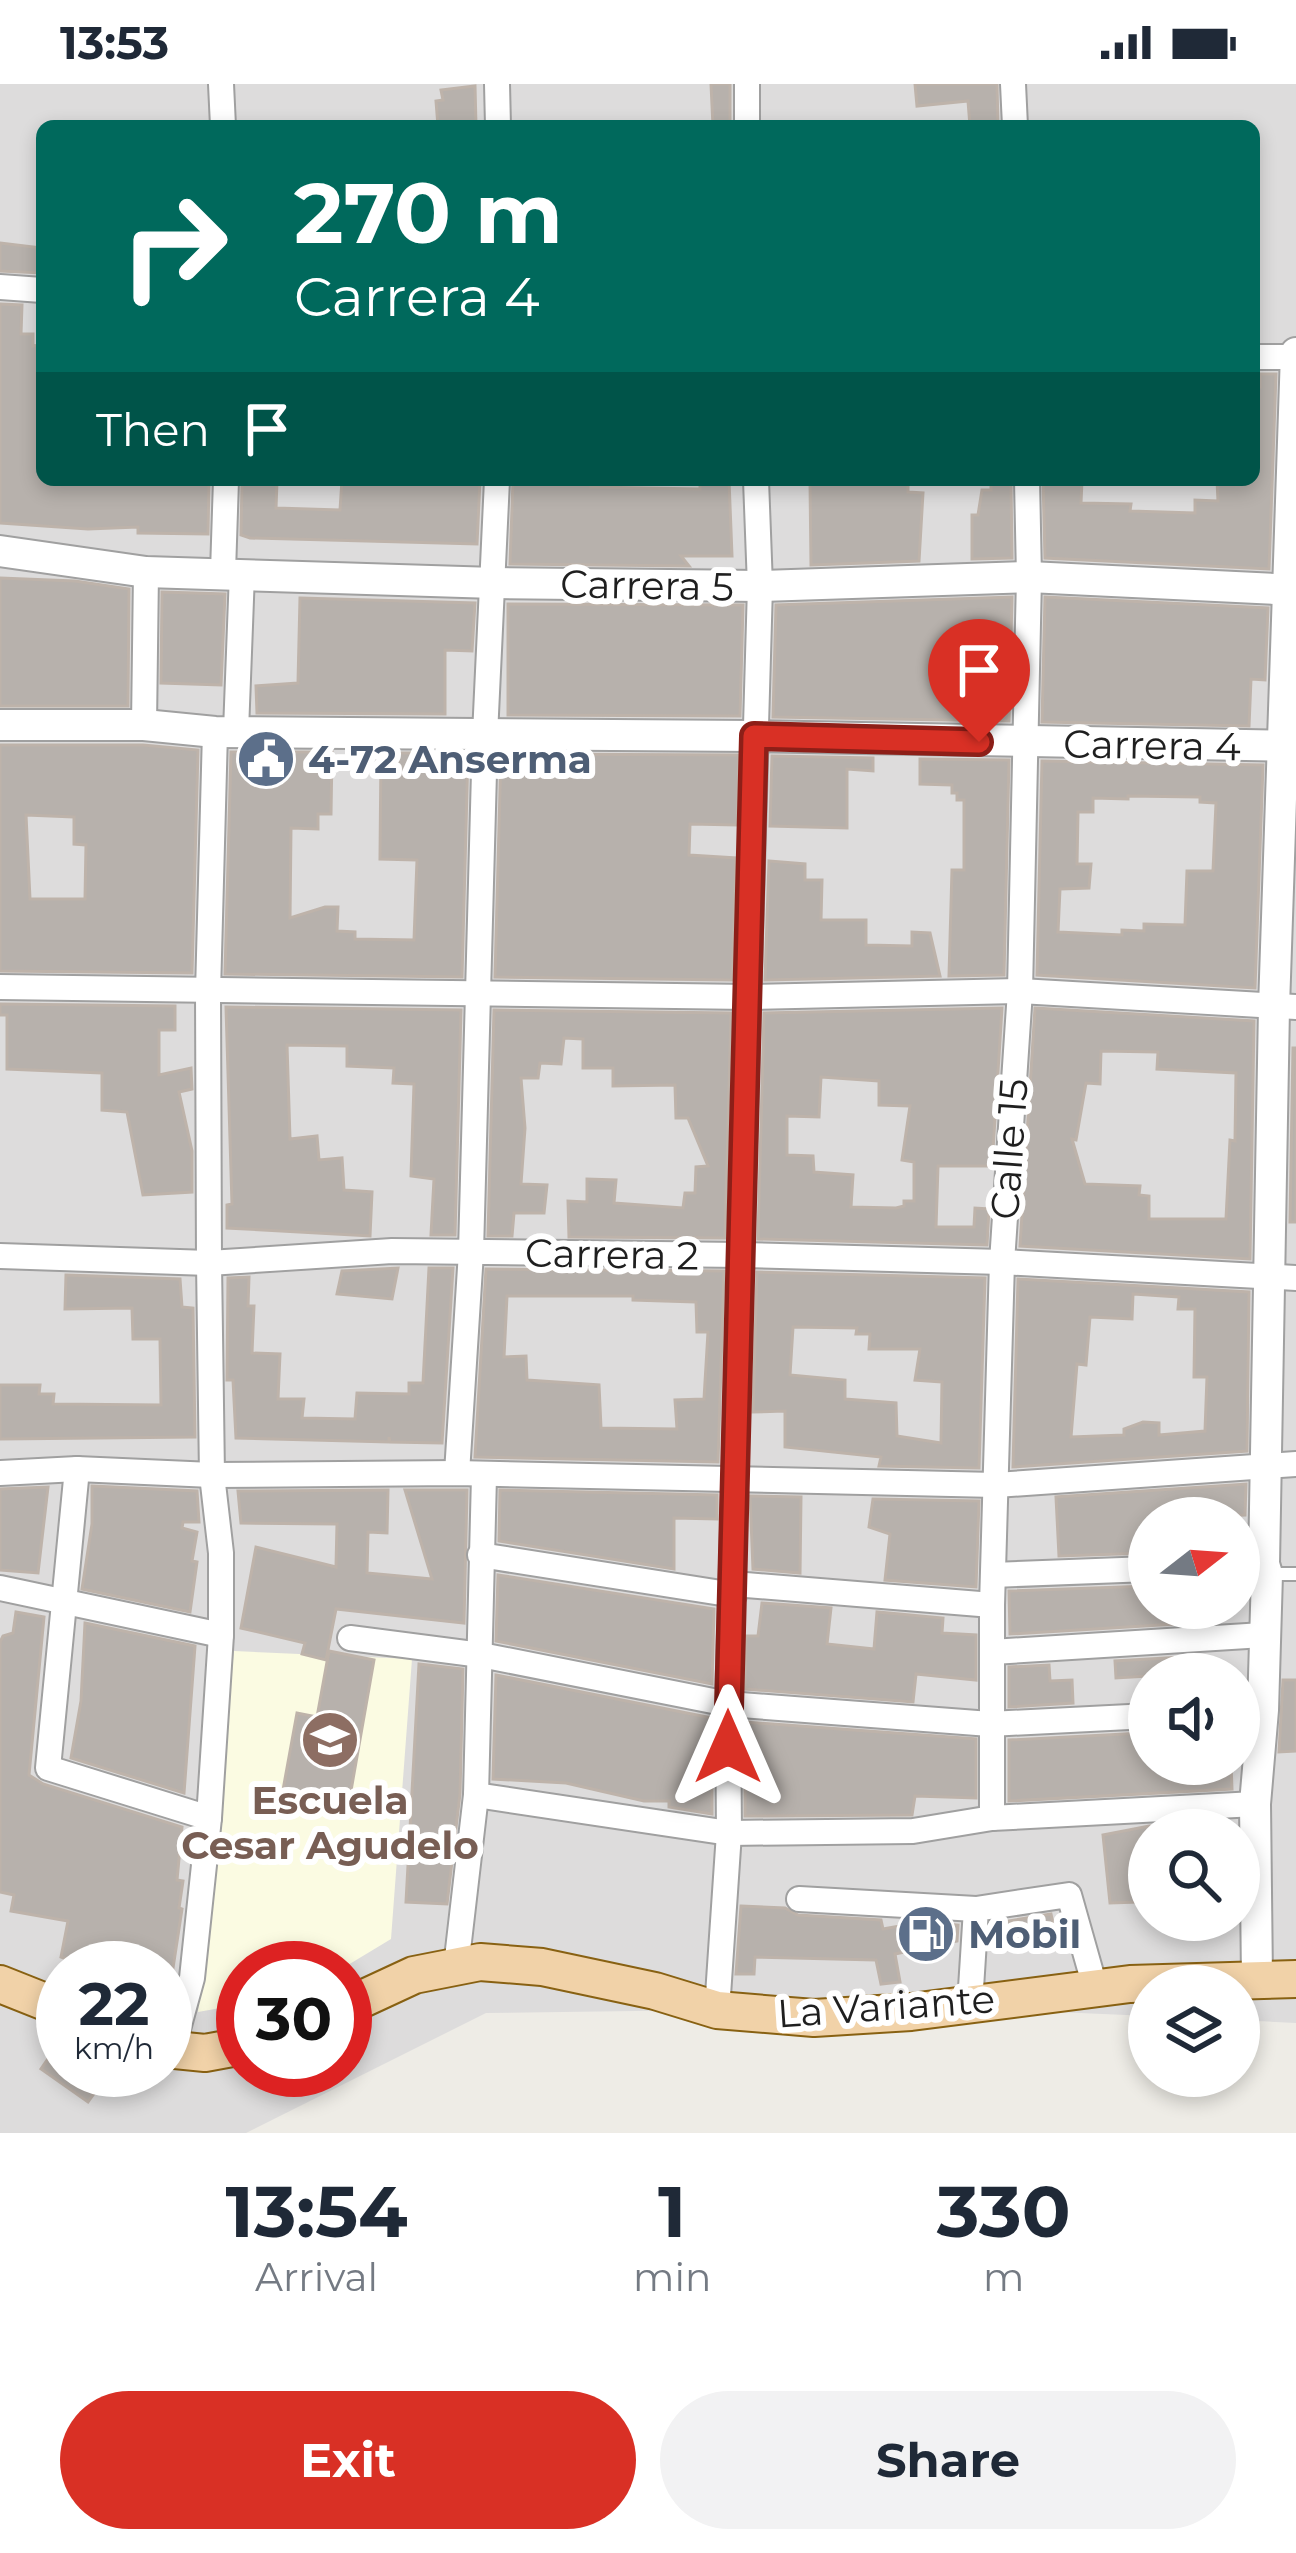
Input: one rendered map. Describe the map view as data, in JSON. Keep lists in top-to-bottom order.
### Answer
{
  "streets": {
    "main road": ["La Variante"],
    "street": [
      "Carrera 5",
      "Carrera 4",
      "Calle 15",
      "Carrera 2"
    ]
  },
  "crossings": [
    ["Carrera 5", "Calle 15"],
    ["Carrera 4", "Calle 15"],
    ["Calle 15", "Carrera 2"]
  ],
  "places": {
    "public building": ["4-72 Anserma"],
    "school or university": ["Escuela Cesar Agudelo"],
    "fuel station": ["Mobil"]
  },
  "north": "right",
  "page": {
    "status": "13:53",
    "turn": ["270 m", "Carrera 4"],
    "then": "Then",
    "speed": "22 km/h",
    "limit": "30",
    "eta": [
      "13:54",
      "Arrival",
      "1",
      "min",
      "330",
      "m"
    ],
    "buttons": ["Exit", "Share"]
  }
}
